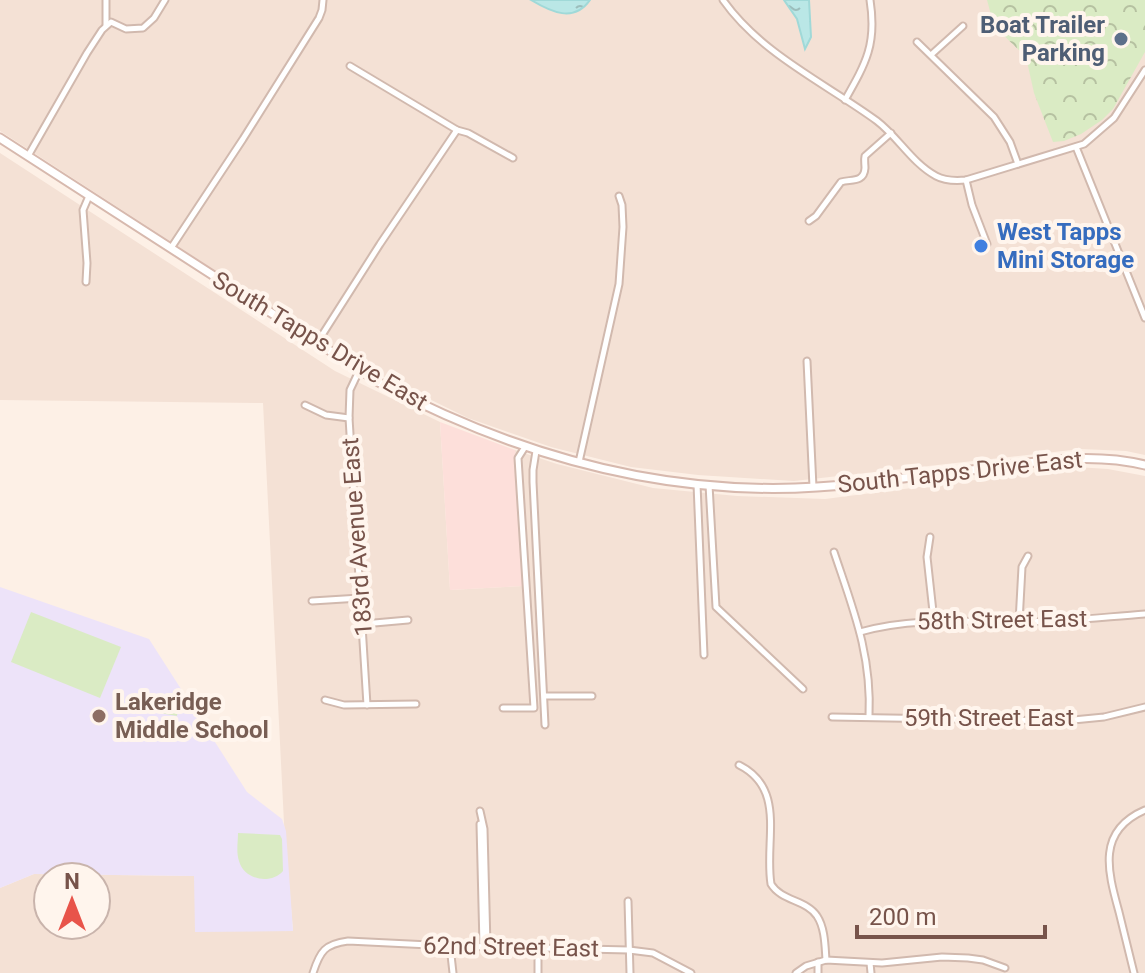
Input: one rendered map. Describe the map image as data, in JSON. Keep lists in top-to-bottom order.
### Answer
{
  "streets": {
    "street": [
      "South Tapps Drive East",
      "183rd Avenue East",
      "58th Street East",
      "59th Street East",
      "62nd Street East"
    ]
  },
  "crossings": [
    ["South Tapps Drive East", "183rd Avenue East"]
  ],
  "places": ["Boat Trailer Parking", "West Tapps Mini Storage", "Lakeridge Middle School"],
  "scale_bar": "200 m",
  "north": "top"
}
